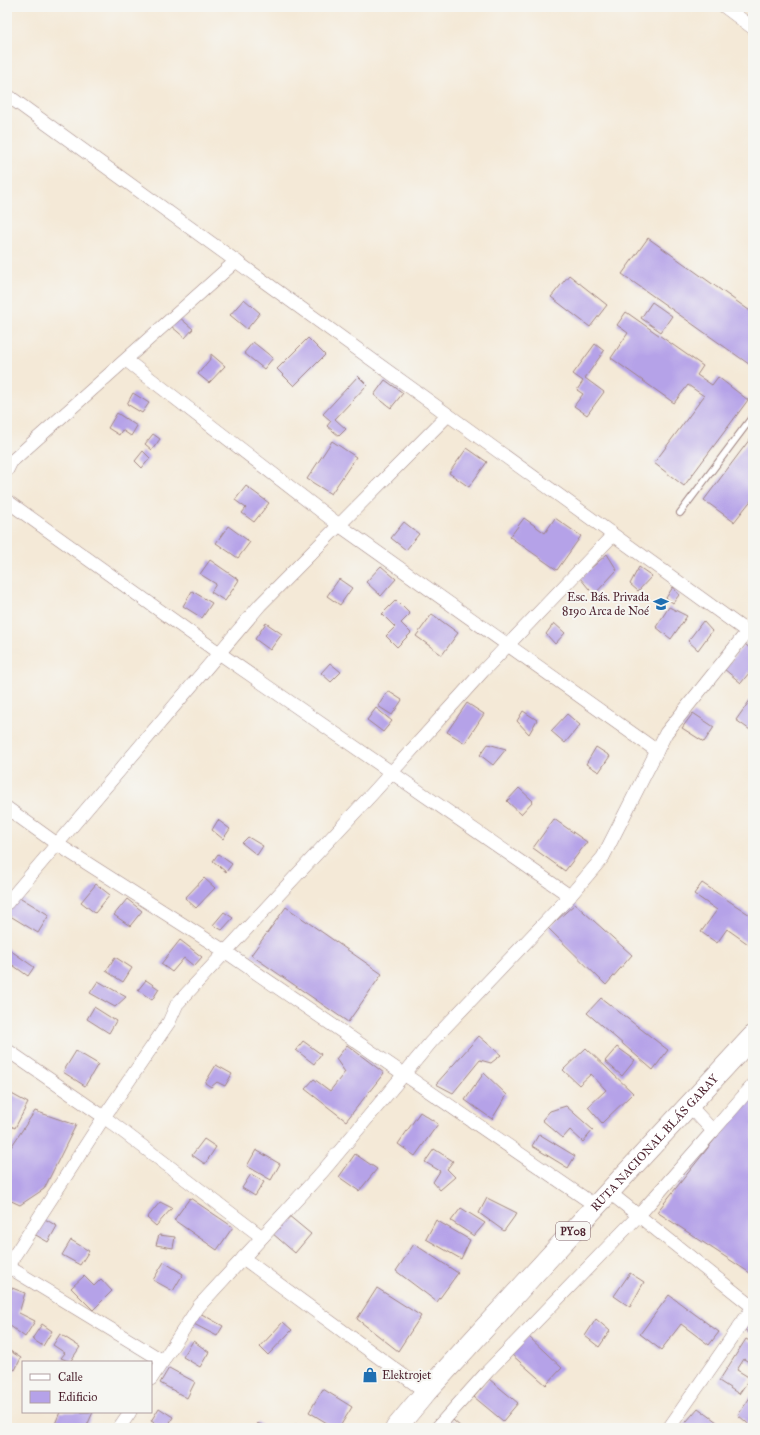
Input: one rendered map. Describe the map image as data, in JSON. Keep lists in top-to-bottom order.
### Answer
{
  "streets": {
    "highway": ["RUTA NACIONAL BLÁS GARAY", "PY08"]
  },
  "places": {
    "school or university": ["Esc. Bás. Privada 8190 Arca de Noé"],
    "shop": ["Elektrojet"]
  },
  "legend": ["Calle", "Edificio"]
}
